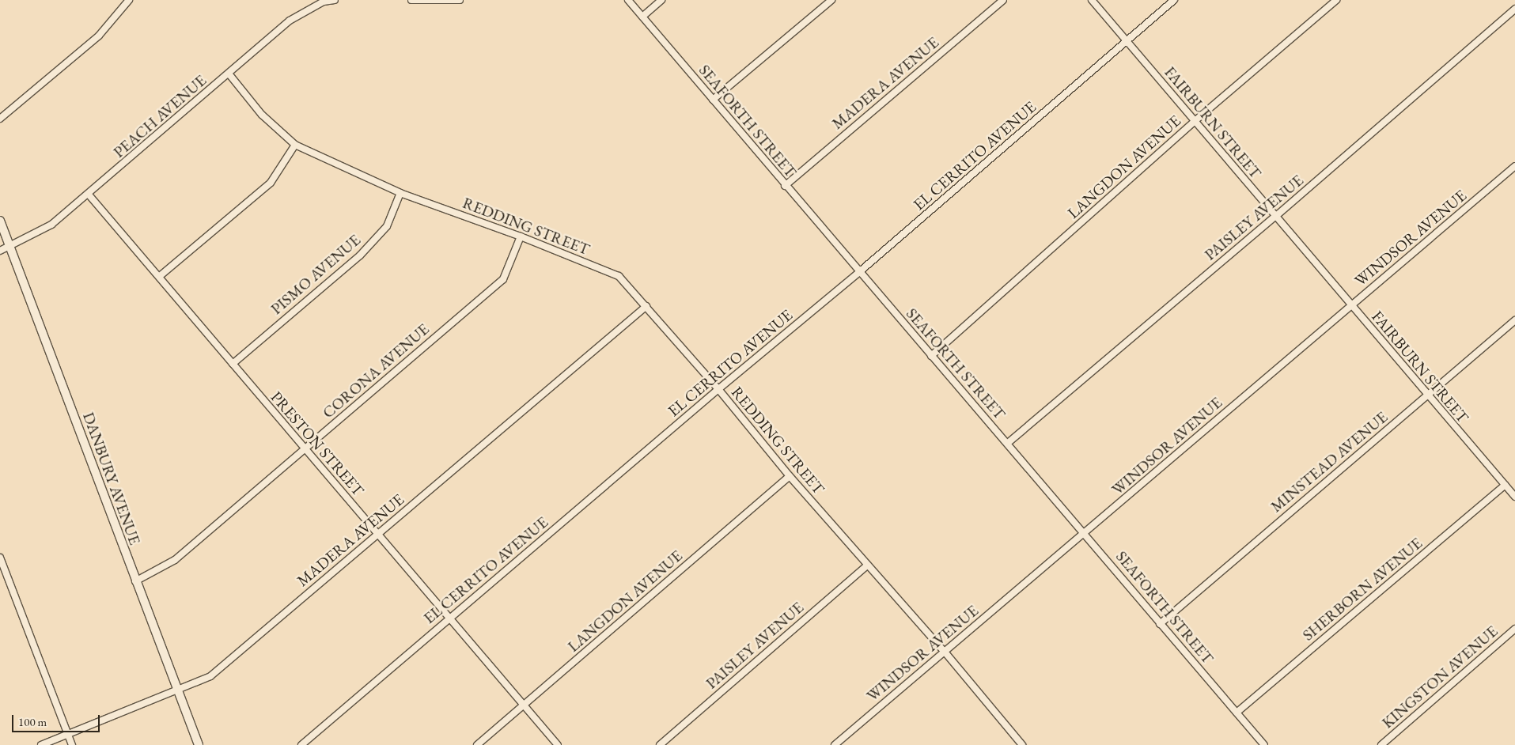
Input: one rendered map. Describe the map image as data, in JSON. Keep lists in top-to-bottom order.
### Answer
{
  "streets": {
    "street": [
      "MADERA AVENUE",
      "PEACH AVENUE",
      "SEAFORTH STREET",
      "FAIRBURN STREET",
      "EL CERRITO AVENUE",
      "LANGDON AVENUE",
      "PAISLEY AVENUE",
      "REDDING STREET",
      "WINDSOR AVENUE",
      "PISMO AVENUE",
      "CORONA AVENUE",
      "PRESTON STREET",
      "MINSTEAD AVENUE",
      "DANBURY AVENUE",
      "SHERBORN AVENUE",
      "KINGSTON AVENUE"
    ]
  },
  "crossings": [
    ["MADERA AVENUE", "SEAFORTH STREET"],
    ["MADERA AVENUE", "REDDING STREET"],
    ["MADERA AVENUE", "PRESTON STREET"],
    ["MADERA AVENUE", "DANBURY AVENUE"],
    ["PEACH AVENUE", "REDDING STREET"],
    ["PEACH AVENUE", "PRESTON STREET"],
    ["PEACH AVENUE", "DANBURY AVENUE"],
    ["SEAFORTH STREET", "EL CERRITO AVENUE"],
    ["SEAFORTH STREET", "LANGDON AVENUE"],
    ["SEAFORTH STREET", "PAISLEY AVENUE"],
    ["SEAFORTH STREET", "WINDSOR AVENUE"],
    ["SEAFORTH STREET", "MINSTEAD AVENUE"],
    ["SEAFORTH STREET", "SHERBORN AVENUE"],
    ["FAIRBURN STREET", "EL CERRITO AVENUE"],
    ["FAIRBURN STREET", "LANGDON AVENUE"],
    ["FAIRBURN STREET", "PAISLEY AVENUE"],
    ["FAIRBURN STREET", "WINDSOR AVENUE"],
    ["FAIRBURN STREET", "MINSTEAD AVENUE"],
    ["FAIRBURN STREET", "SHERBORN AVENUE"],
    ["EL CERRITO AVENUE", "REDDING STREET"],
    ["EL CERRITO AVENUE", "PRESTON STREET"],
    ["LANGDON AVENUE", "REDDING STREET"],
    ["LANGDON AVENUE", "PRESTON STREET"],
    ["PAISLEY AVENUE", "REDDING STREET"],
    ["REDDING STREET", "WINDSOR AVENUE"],
    ["REDDING STREET", "PISMO AVENUE"],
    ["REDDING STREET", "CORONA AVENUE"],
    ["PISMO AVENUE", "PRESTON STREET"],
    ["CORONA AVENUE", "PRESTON STREET"],
    ["CORONA AVENUE", "DANBURY AVENUE"]
  ],
  "scale_bar": "100 m"
}
